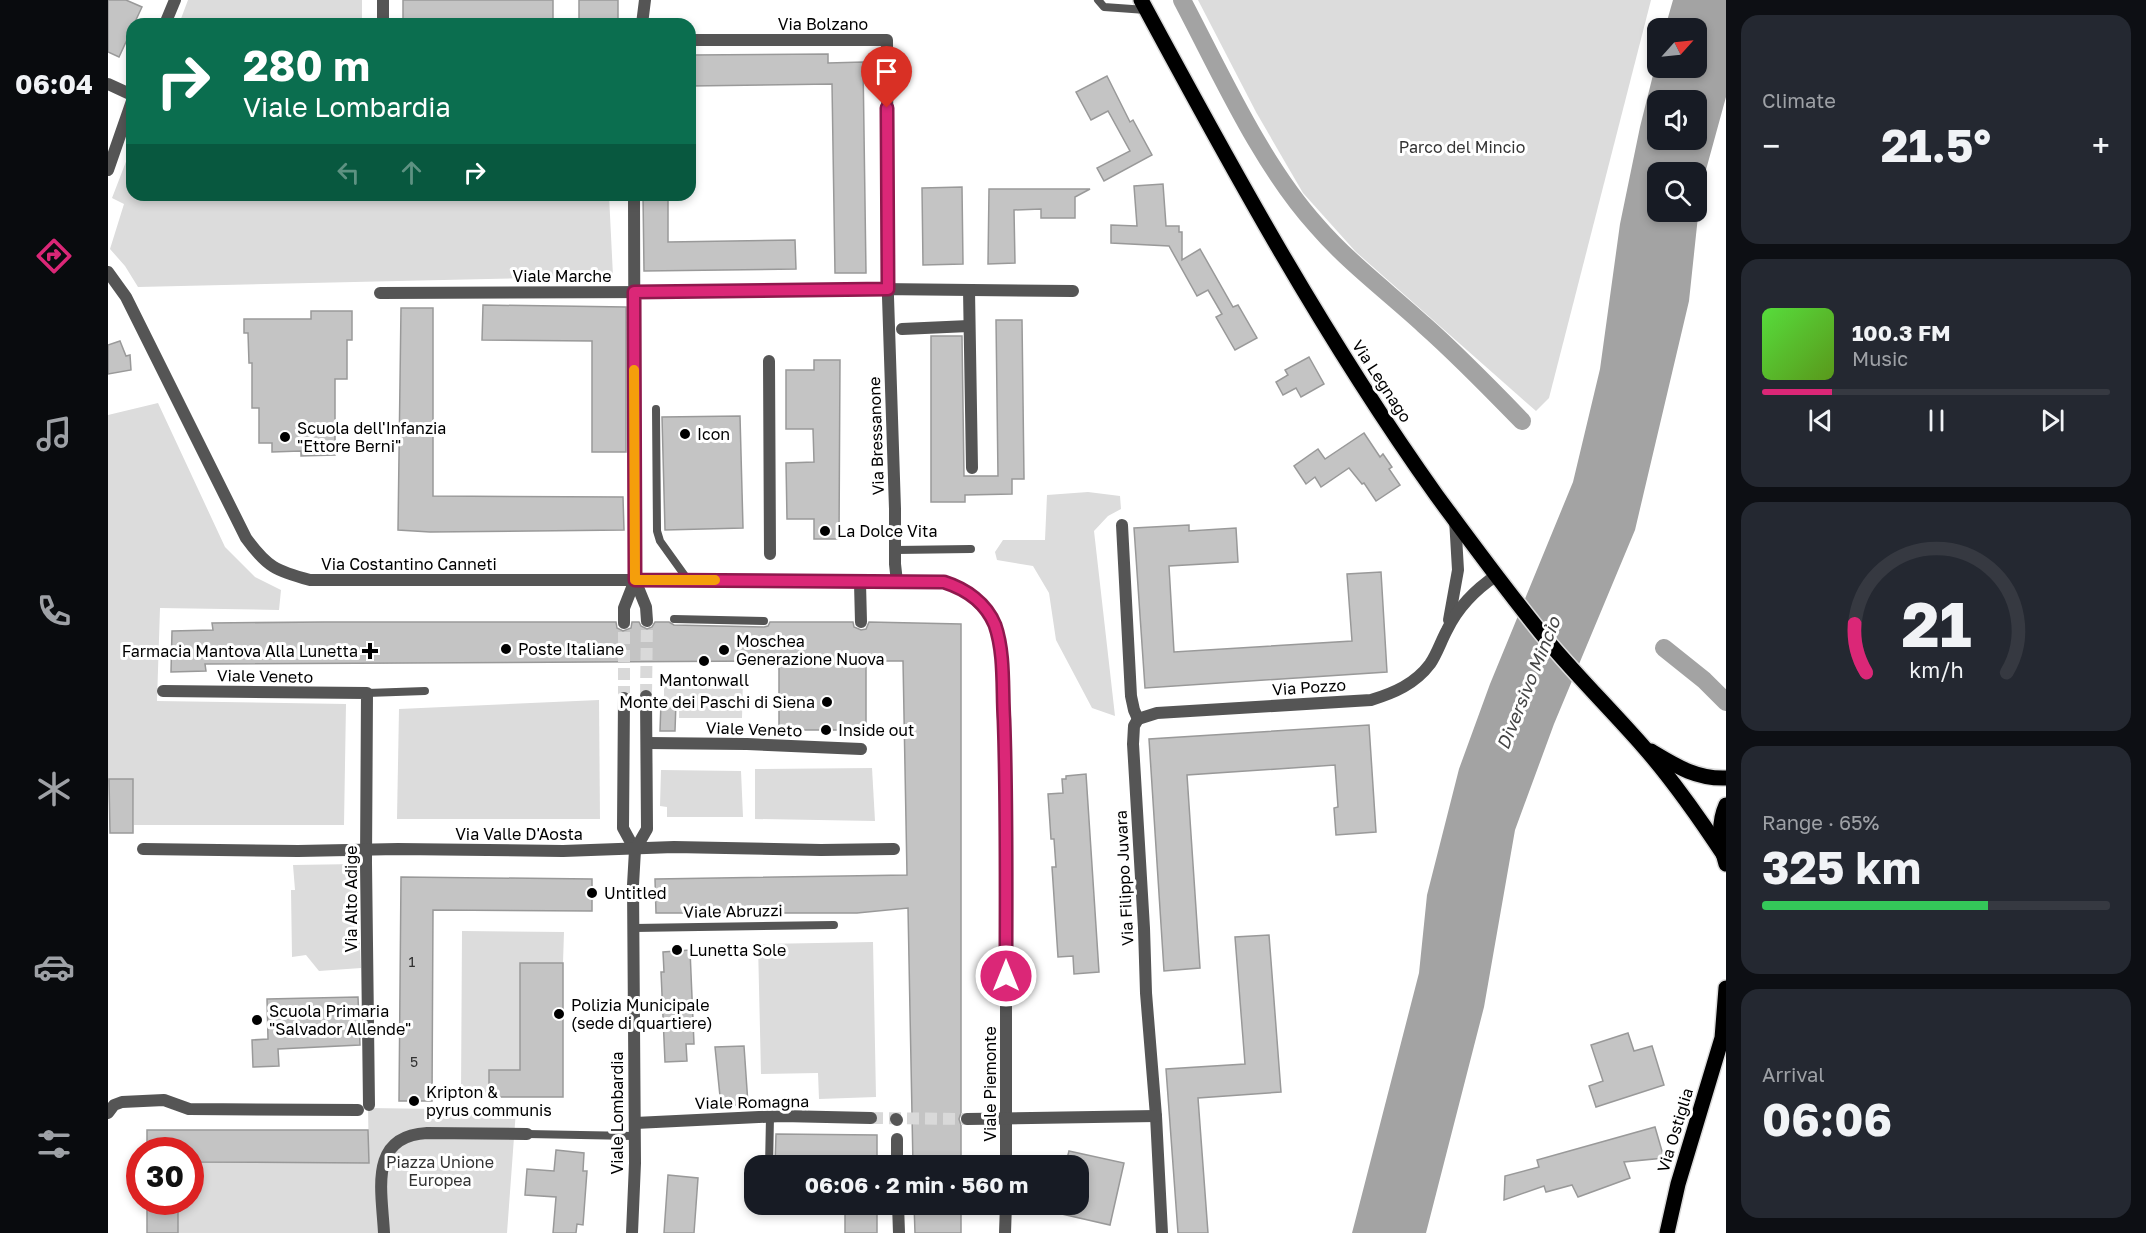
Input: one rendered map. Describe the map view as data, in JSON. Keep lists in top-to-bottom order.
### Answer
{
  "streets": {
    "main road": ["Via Legnago", "Via Ostiglia"],
    "street": [
      "Via Bolzano",
      "Viale Marche",
      "Via Bressanone",
      "Via Costantino Canneti",
      "Viale Veneto",
      "Via Pozzo",
      "Via Valle D'Aosta",
      "Via Filippo Juvara",
      "Via Alto Adige",
      "Viale Piemonte",
      "Viale Romagna",
      "Viale Lombardia"
    ],
    "lane": ["Viale Abruzzi"]
  },
  "crossings": [
    ["Via Bolzano", "Viale Marche"],
    ["Via Bolzano", "Via Bressanone"],
    ["Viale Marche", "Via Bressanone"],
    ["Via Legnago", "Via Pozzo"],
    ["Via Bressanone", "Viale Piemonte"],
    ["Via Costantino Canneti", "Viale Piemonte"],
    ["Viale Veneto", "Via Alto Adige"],
    ["Viale Veneto", "Viale Lombardia"],
    ["Via Pozzo", "Via Filippo Juvara"],
    ["Via Valle D'Aosta", "Via Alto Adige"],
    ["Via Valle D'Aosta", "Viale Lombardia"],
    ["Viale Abruzzi", "Viale Lombardia"],
    ["Viale Romagna", "Viale Lombardia"]
  ],
  "water": ["Diversivo Mincio"],
  "parks": ["Parco del Mincio", "Piazza Unione Europea"],
  "places": {
    "other": [
      "Icon",
      "Scuola dell'Infanzia \"Ettore Berni\"",
      "La Dolce Vita",
      "Poste Italiane",
      "Moschea Generazione Nuova",
      "Mantonwall",
      "Monte dei Paschi di Siena",
      "Inside out",
      "Untitled",
      "Lunetta Sole",
      "Polizia Municipale (sede di quartiere)",
      "Scuola Primaria \"Salvador Allende\"",
      "Kripton & pyrus communis"
    ],
    "health": ["Farmacia Mantova Alla Lunetta"]
  },
  "house_numbers": ["1", "5"],
  "north": "top right",
  "page": {
    "tabs": "06:04",
    "tile": [
      "Climate",
      ["Range · 65%", "325 km"],
      ["Arrival", "06:06"]
    ],
    "turn": ["280 m", "Viale Lombardia"],
    "heat": ["−", "21.5°", "+"],
    "song": ["100.3 FM", "Music"],
    "limit": "30",
    "trip": "06:06 · 2 min · 560 m",
    "gauge": ["21", "km/h"]
  }
}
